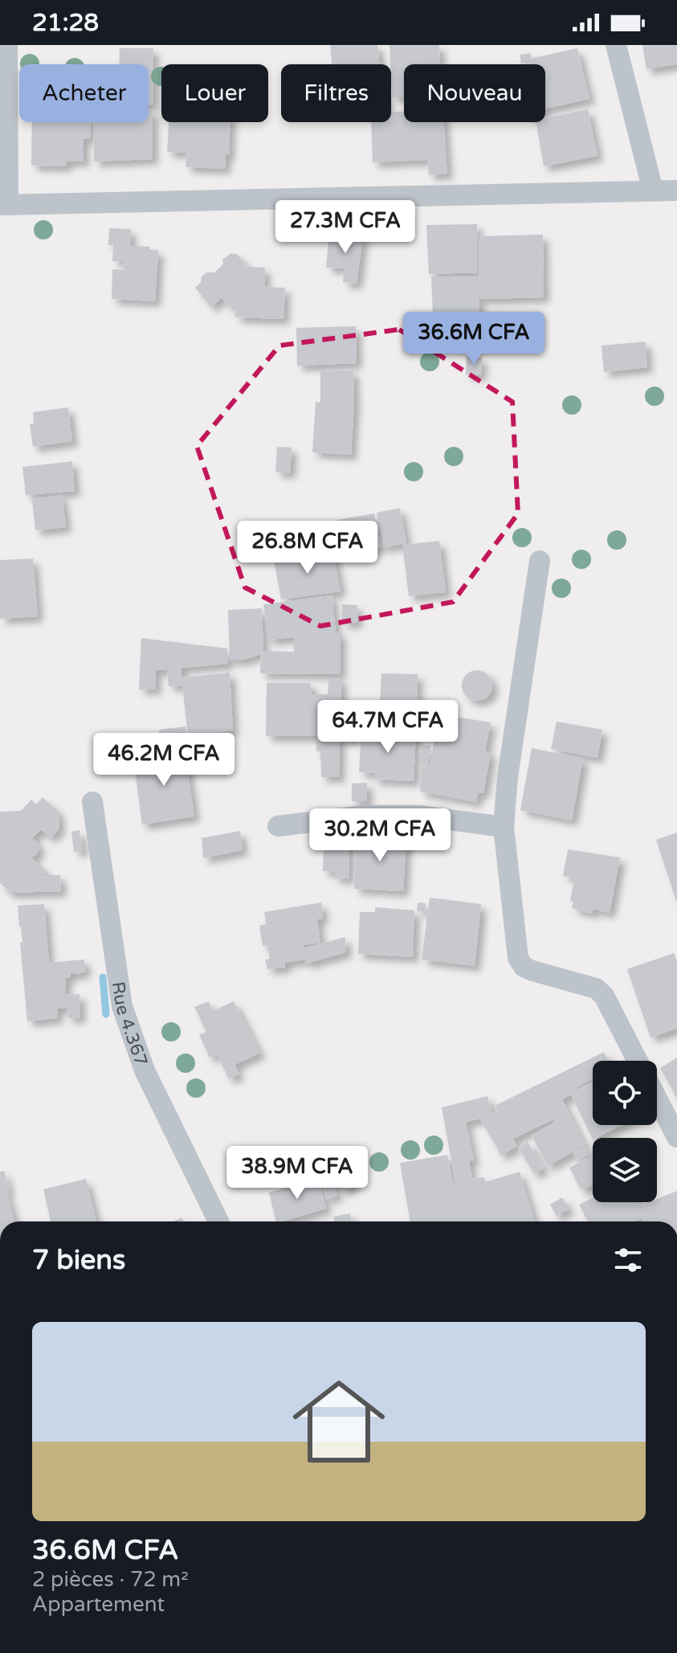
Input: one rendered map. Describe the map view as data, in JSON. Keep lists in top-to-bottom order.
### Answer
{
  "streets": {
    "street": ["Rue 4.367"]
  },
  "page": {
    "status": "21:28",
    "chip": [
      "Acheter",
      "Louer",
      "Filtres",
      "Nouveau"
    ],
    "price": [
      "27.3M CFA",
      "36.6M CFA",
      "26.8M CFA",
      "64.7M CFA",
      "46.2M CFA",
      "30.2M CFA",
      "38.9M CFA"
    ],
    "heading": "7 biens",
    "list": [
      {
        "name": "36.6M CFA",
        "note": "2 pièces · 72 m² · Appartement"
      }
    ]
  }
}
